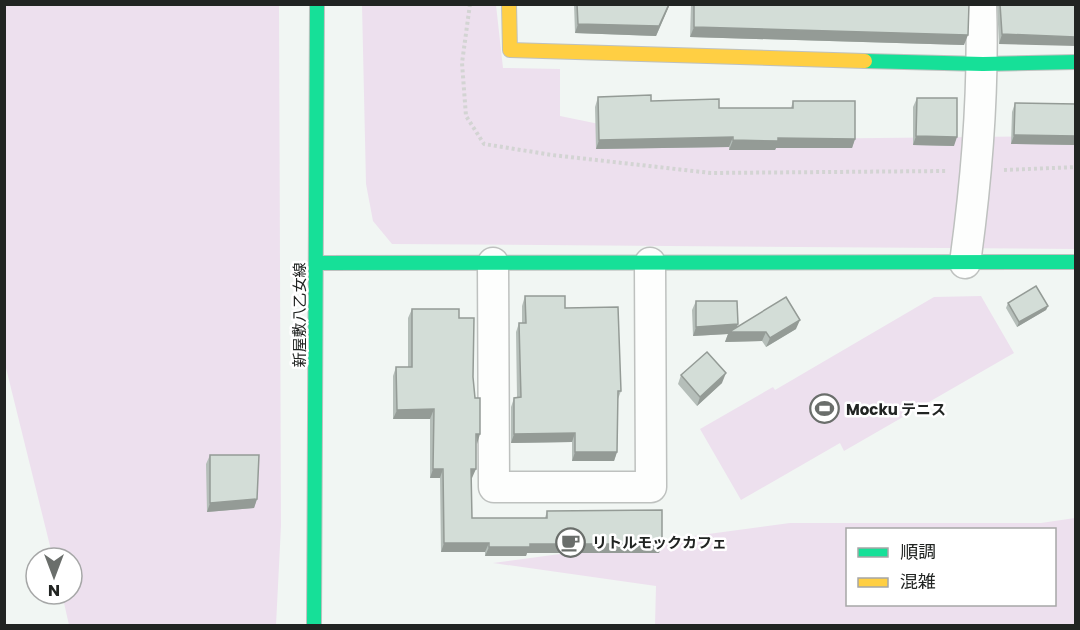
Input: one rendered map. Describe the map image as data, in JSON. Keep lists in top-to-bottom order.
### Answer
{
  "streets": {
    "street": ["新屋敷八乙女線"]
  },
  "places": {
    "sports": ["Mocku テニス"],
    "cafe": ["リトルモックカフェ"]
  },
  "legend": ["順調", "混雑"],
  "north": "bottom"
}
